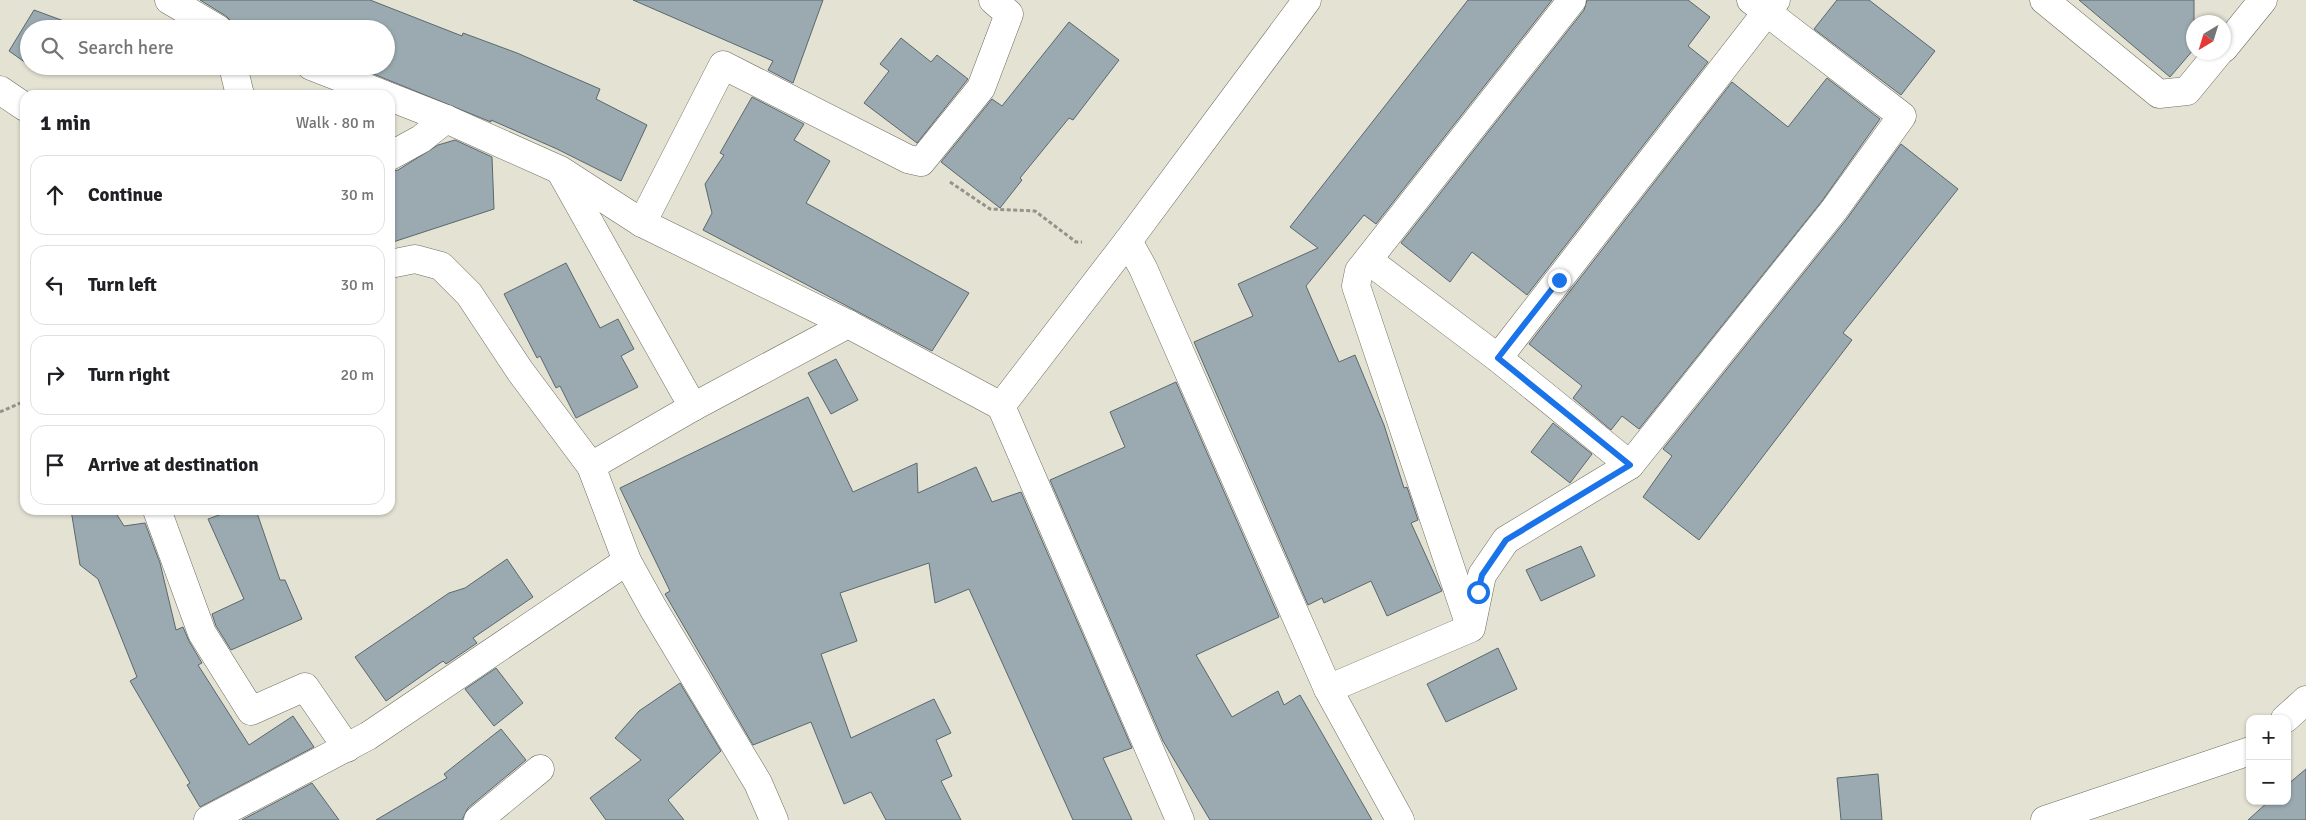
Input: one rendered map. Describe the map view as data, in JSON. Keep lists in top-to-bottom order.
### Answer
{
  "north": "bottom left",
  "page": {
    "search": "Search here",
    "heading": ["1 min", "Walk · 80 m"],
    "list": [
      ["Continue", "30 m"],
      ["Turn left", "30 m"],
      ["Turn right", "20 m"],
      "Arrive at destination"
    ],
    "map_buttons": ["+", "−"]
  }
}
